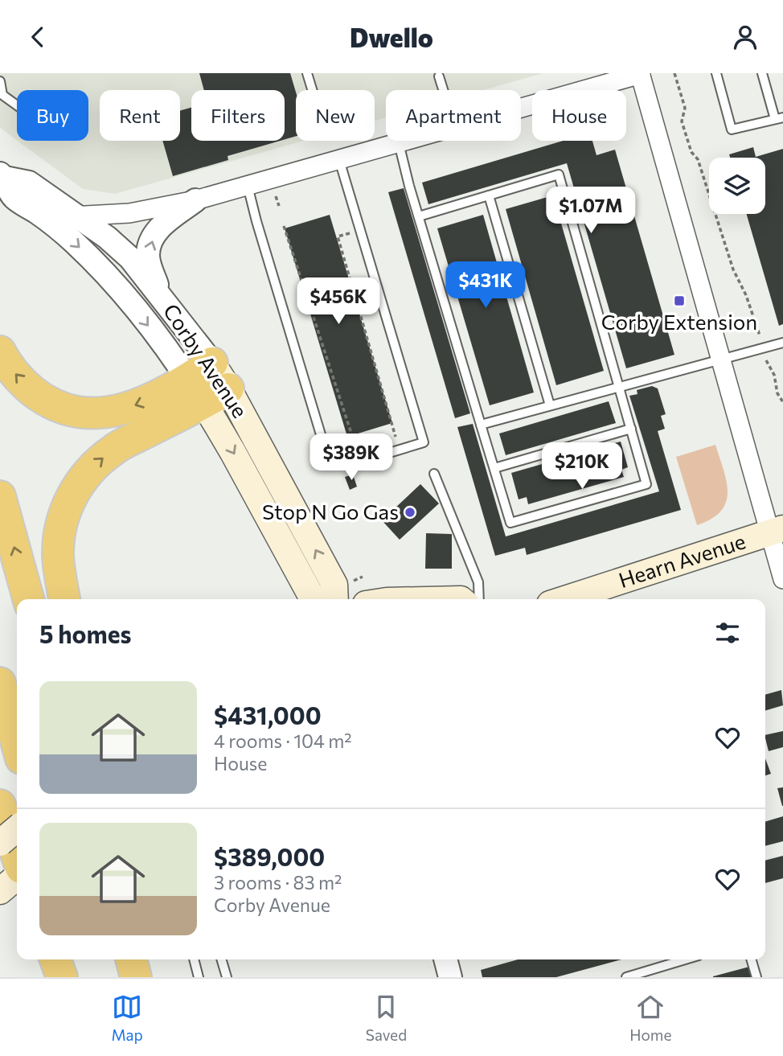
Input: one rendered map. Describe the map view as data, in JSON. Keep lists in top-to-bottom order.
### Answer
{
  "streets": {
    "main road": ["Corby Avenue", "Hearn Avenue"]
  },
  "places": {
    "transit": ["Corby Extension"],
    "other": ["Stop N Go Gas"]
  },
  "page": {
    "header": "Dwello",
    "chip": [
      "Buy",
      "Rent",
      "Filters",
      "New",
      "Apartment",
      "House"
    ],
    "price": [
      "$1.07M",
      "$431K",
      "$456K",
      "$389K",
      "$210K"
    ],
    "heading": "5 homes",
    "list": [
      {
        "name": "$431,000",
        "note": "4 rooms · 104 m² · House"
      },
      {
        "name": "$389,000",
        "note": "3 rooms · 83 m² · Corby Avenue"
      }
    ],
    "tabs": ["Map", "Saved", "Home"]
  }
}
